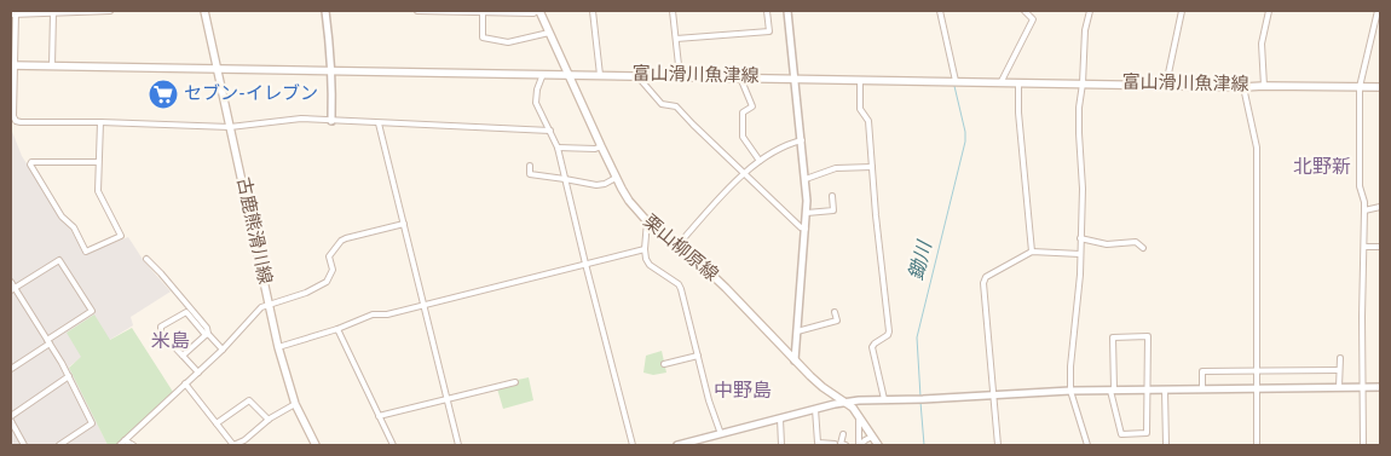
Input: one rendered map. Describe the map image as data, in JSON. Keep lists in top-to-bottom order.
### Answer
{
  "streets": {
    "main road": ["富山滑川魚津線", "古鹿熊滑川線", "栗山柳原線"]
  },
  "crossings": [
    ["富山滑川魚津線", "古鹿熊滑川線"],
    ["富山滑川魚津線", "栗山柳原線"]
  ],
  "districts": ["北野新", "米島", "中野島"],
  "water": ["鋤川"],
  "places": {
    "supermarket": ["セブン-イレブン"]
  }
}
